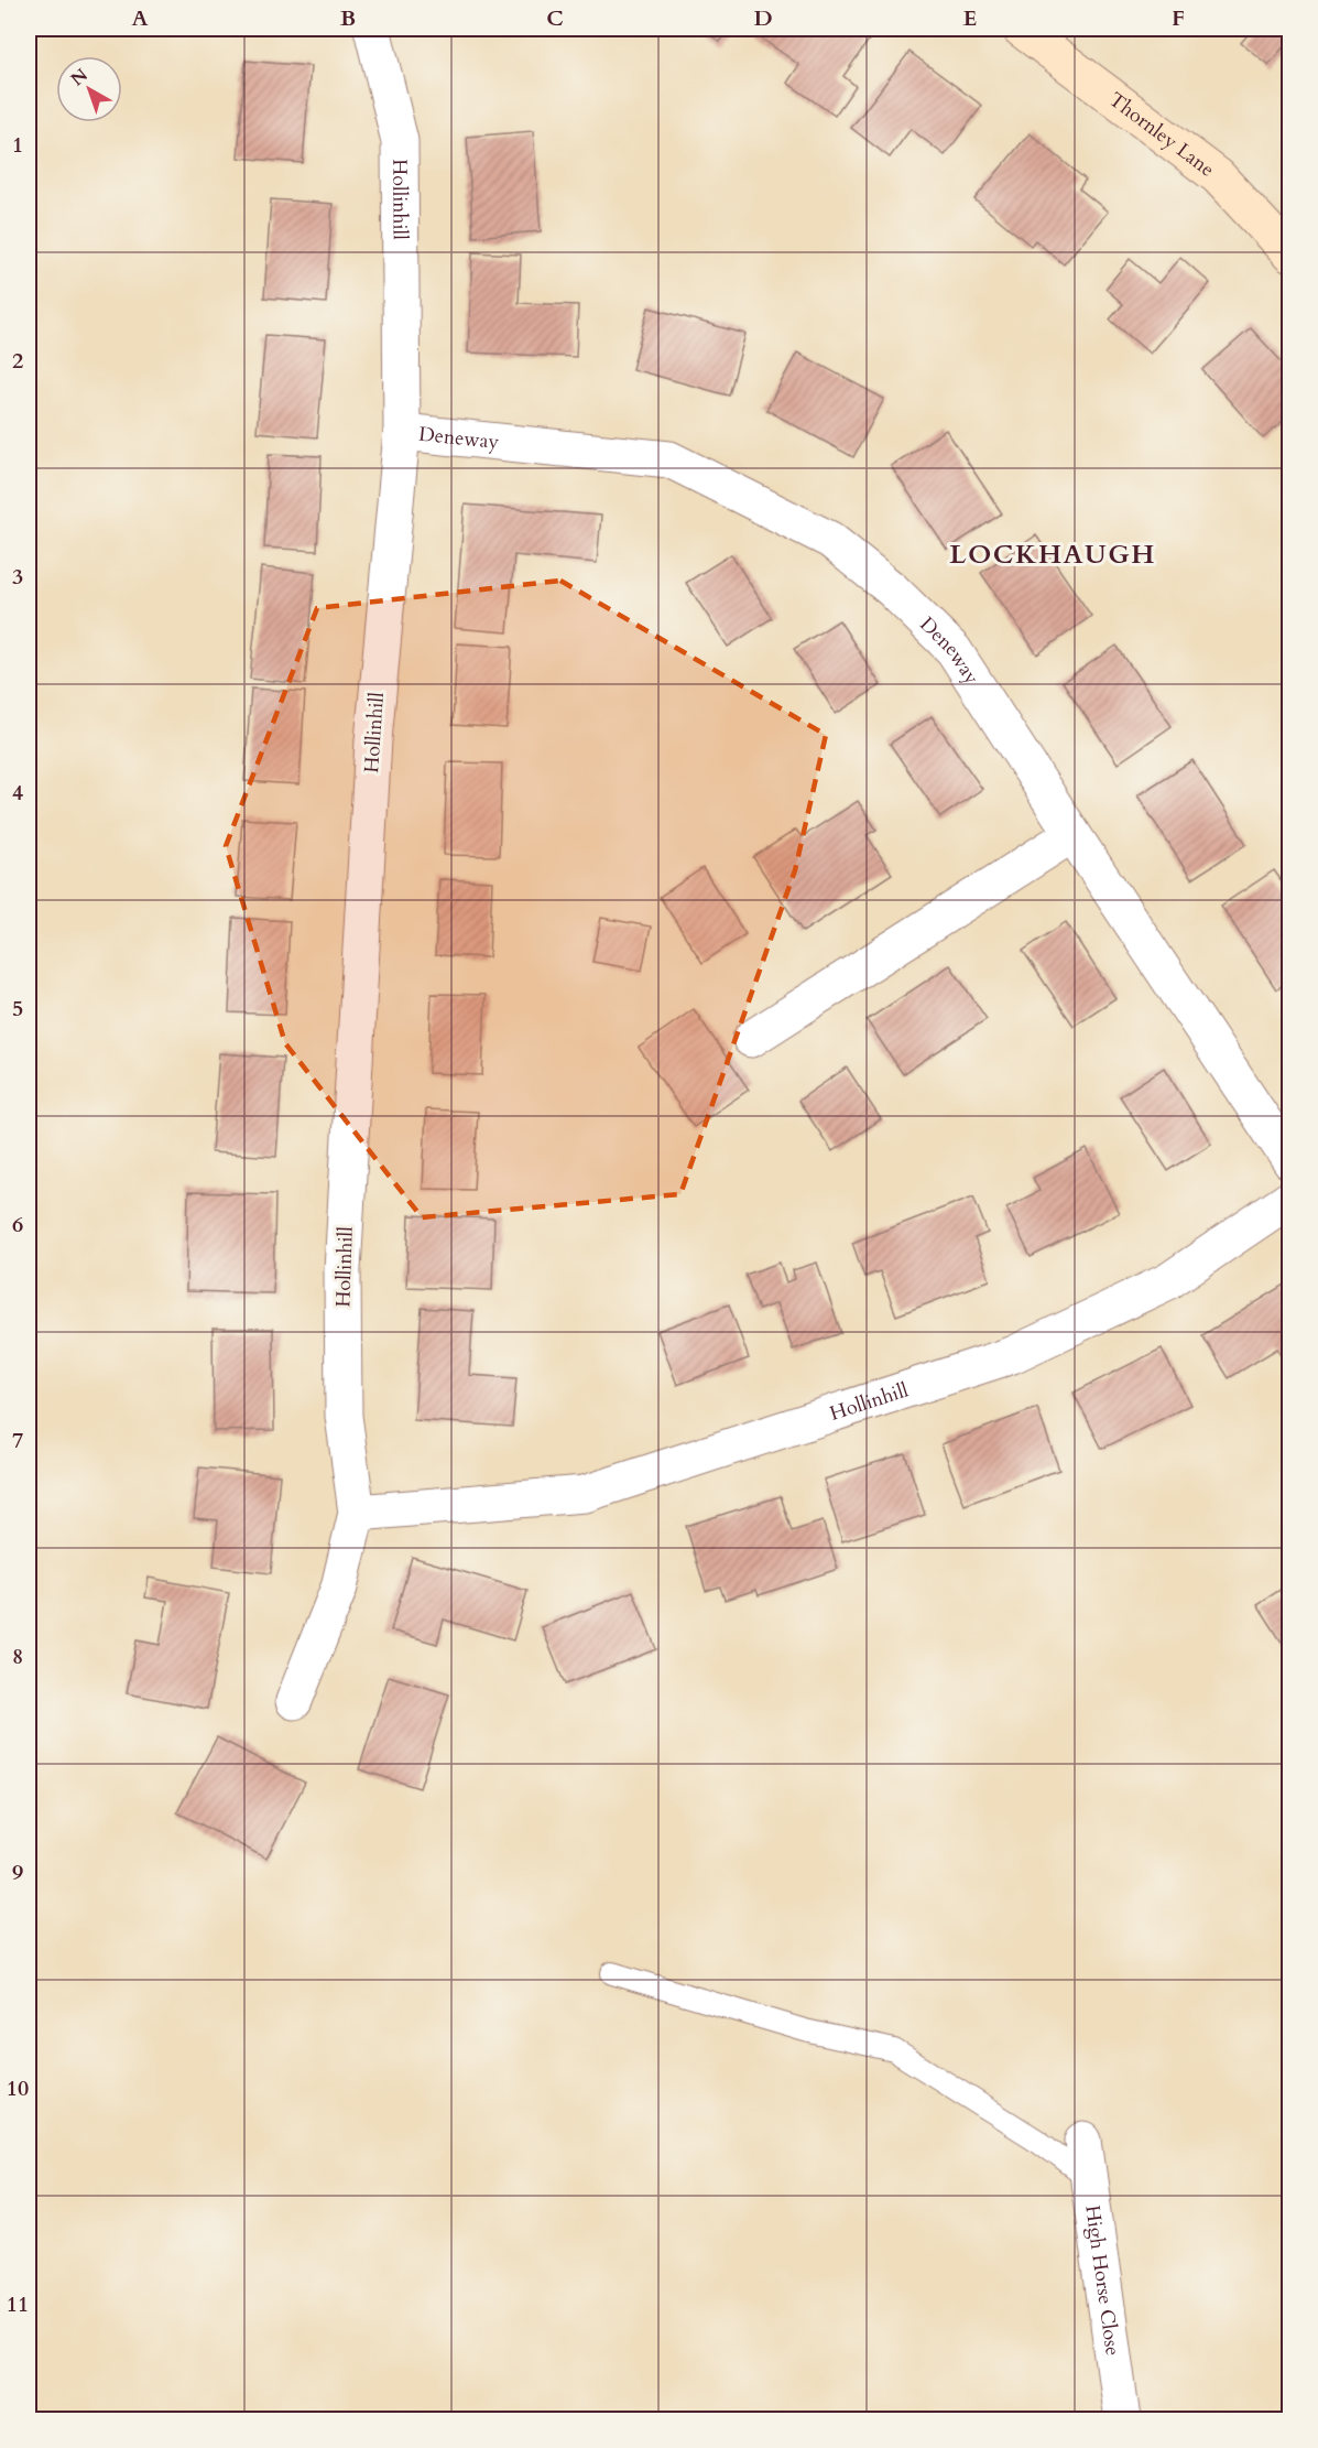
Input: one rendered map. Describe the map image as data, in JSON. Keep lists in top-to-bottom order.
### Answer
{
  "streets": {
    "street": [
      "Thornley Lane",
      "Hollinhill",
      "Deneway",
      "High Horse Close"
    ]
  },
  "crossings": [
    ["Hollinhill", "Deneway"]
  ],
  "districts": ["LOCKHAUGH"],
  "north": "top left",
  "grid": {
    "columns": [
      "A",
      "B",
      "C",
      "D",
      "E",
      "F"
    ],
    "rows": [
      "1",
      "2",
      "3",
      "4",
      "5",
      "6",
      "7",
      "8",
      "9",
      "10",
      "11"
    ]
  }
}
